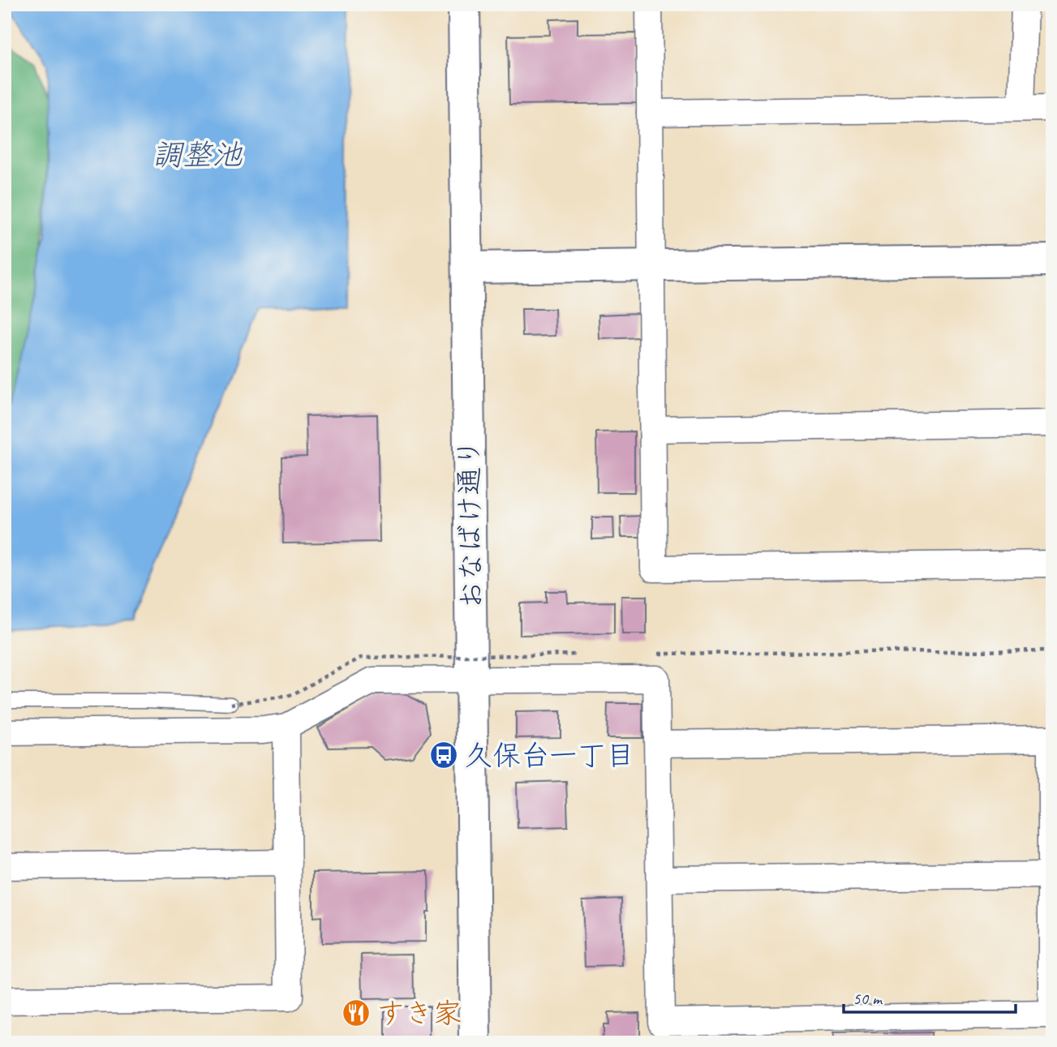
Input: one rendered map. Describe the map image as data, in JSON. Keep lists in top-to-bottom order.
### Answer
{
  "streets": {
    "main road": ["おなばけ通り"]
  },
  "water": ["調整池"],
  "places": {
    "bus stop": ["久保台一丁目"],
    "restaurant": ["すき家"]
  },
  "scale_bar": "50 m"
}
